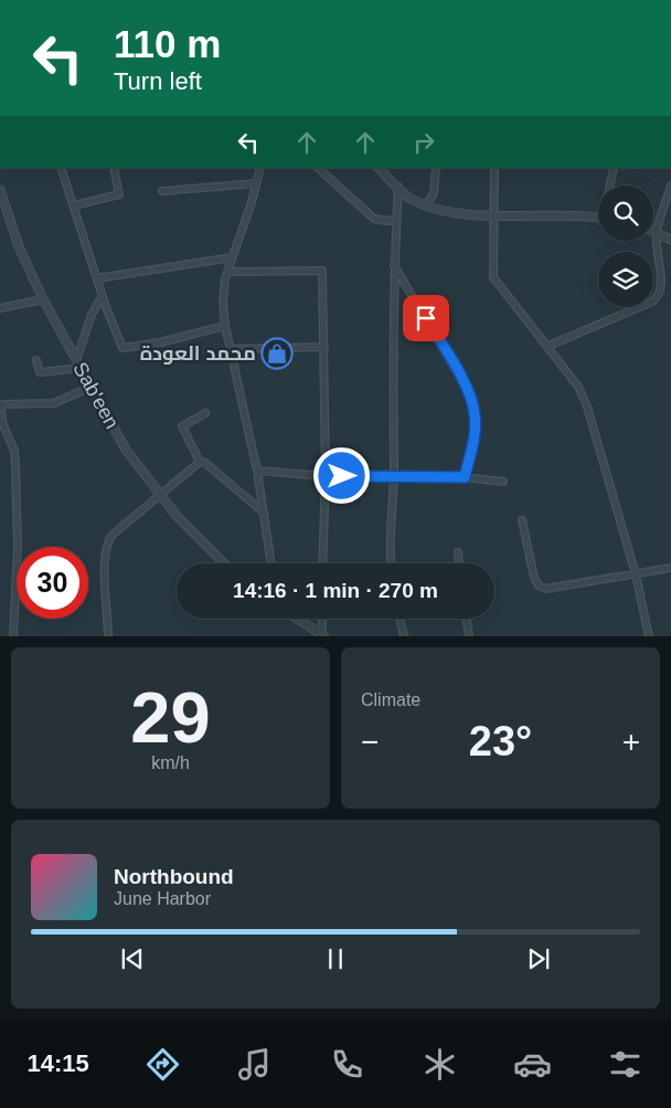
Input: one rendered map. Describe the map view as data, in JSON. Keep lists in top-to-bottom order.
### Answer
{
  "streets": {
    "street": ["Sab'een"]
  },
  "places": {
    "shop": ["محمد العودة"]
  },
  "page": {
    "turn": ["110 m", "Turn left"],
    "limit": "30",
    "trip": "14:16 · 1 min · 270 m",
    "tile": [
      ["29", "km/h"],
      "Climate"
    ],
    "heat": ["−", "23°", "+"],
    "song": ["Northbound", "June Harbor"],
    "tabs": "14:15"
  }
}
